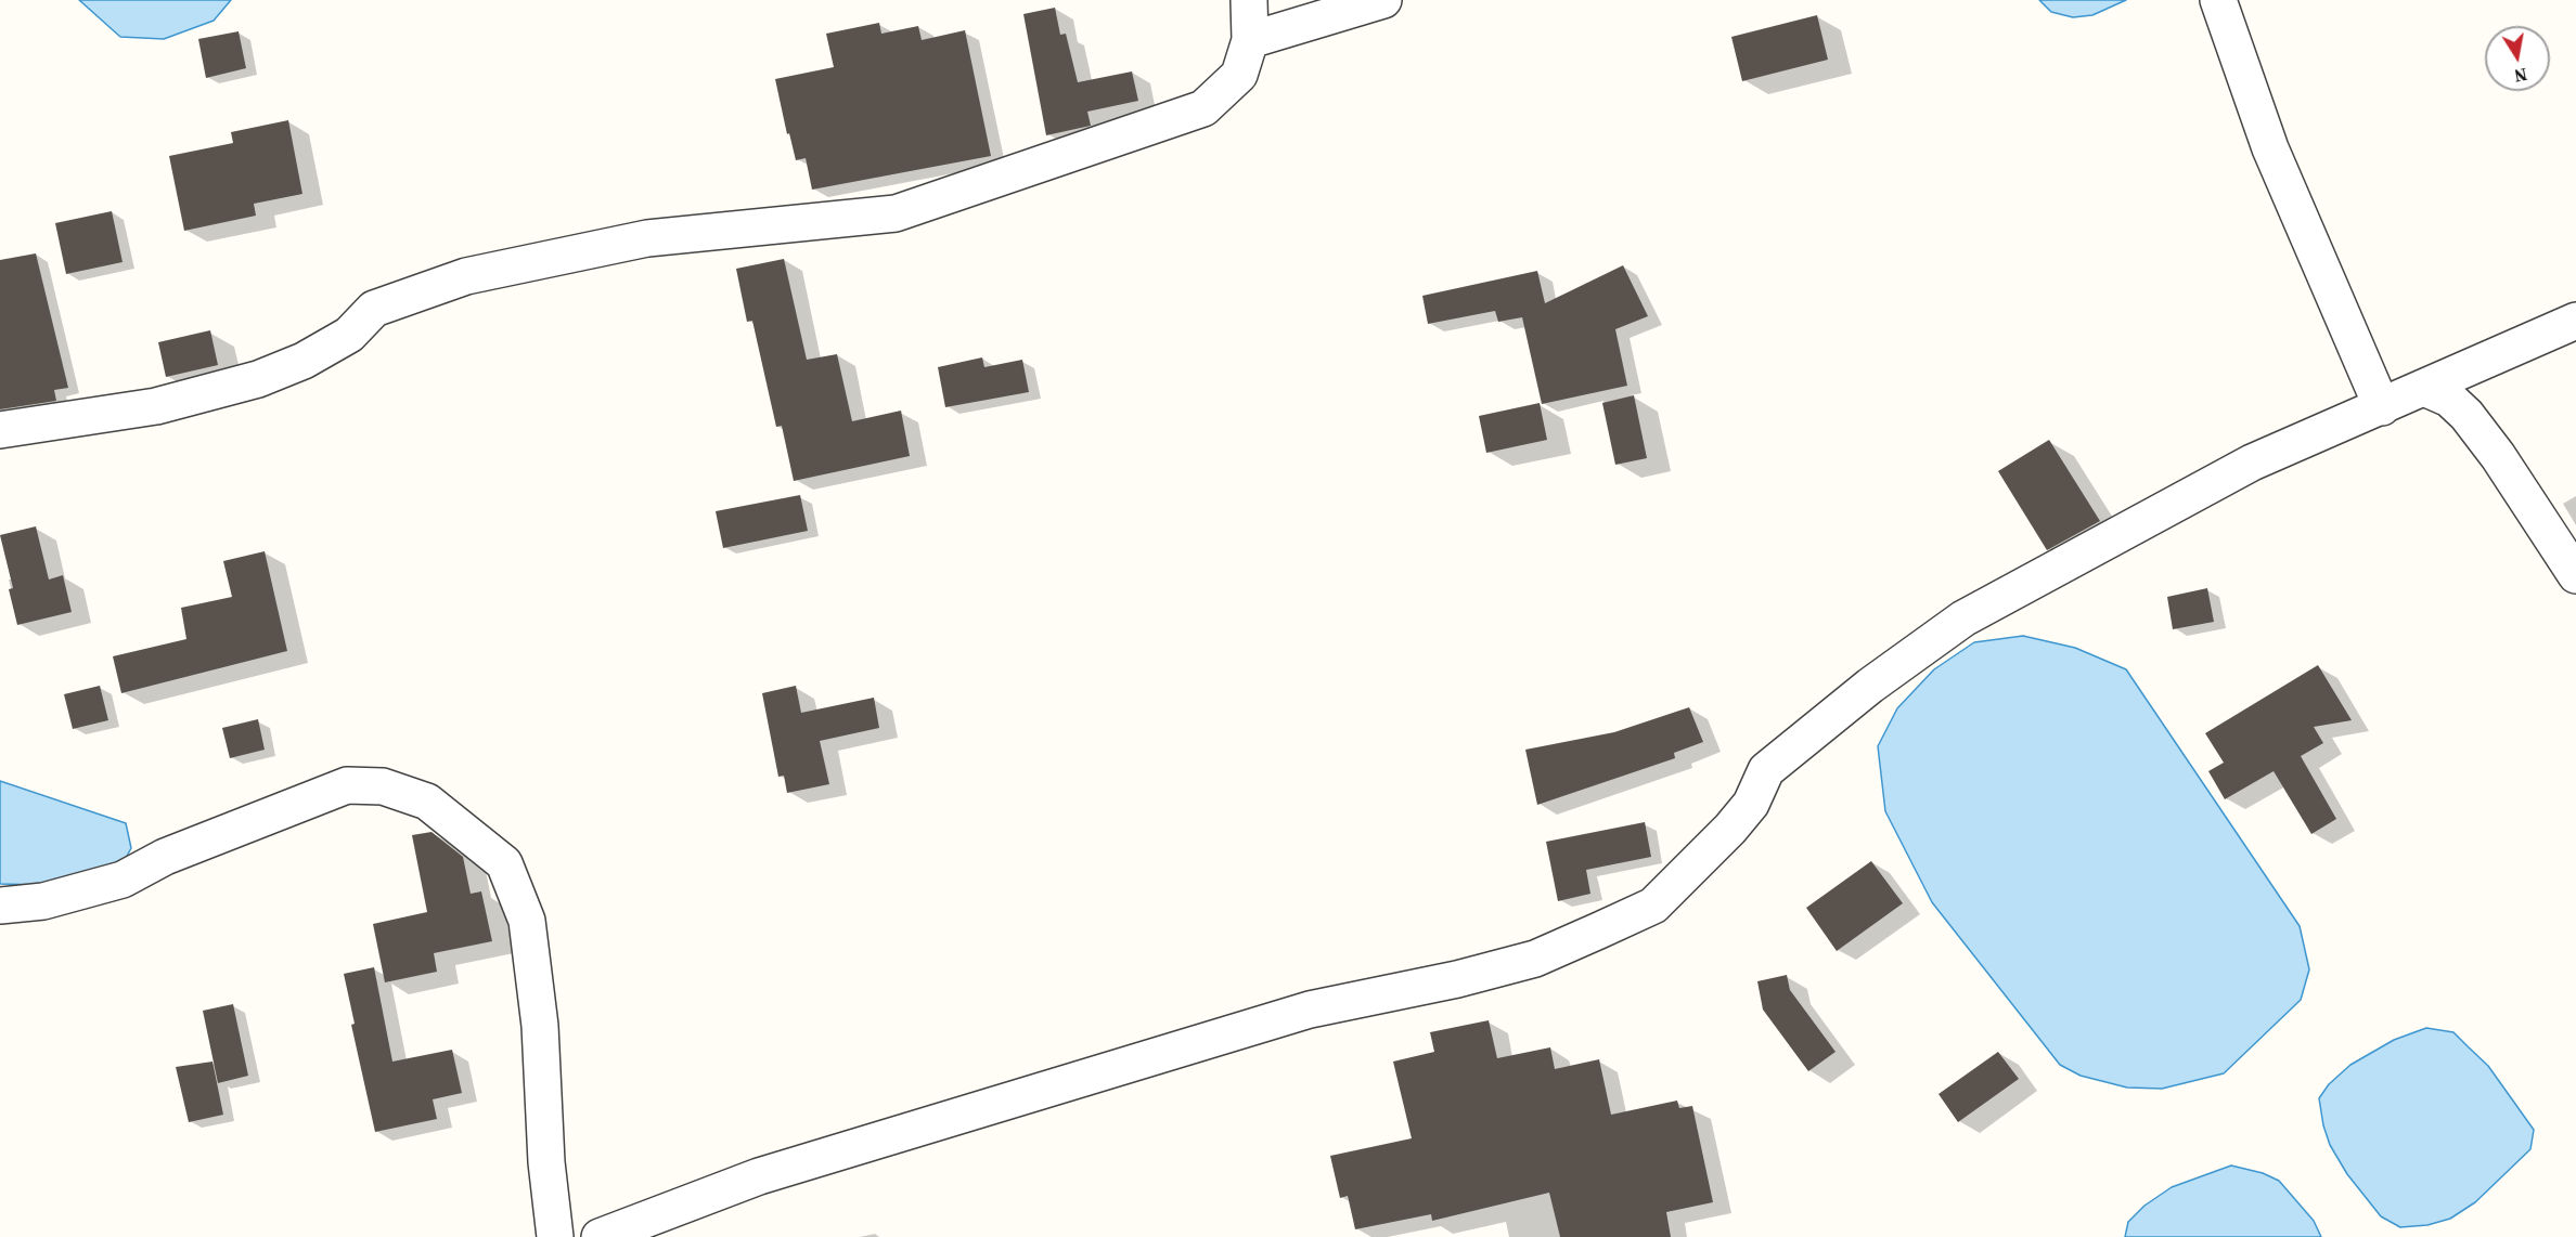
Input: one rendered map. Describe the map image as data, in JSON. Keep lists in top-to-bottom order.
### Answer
{
  "north": "bottom"
}
